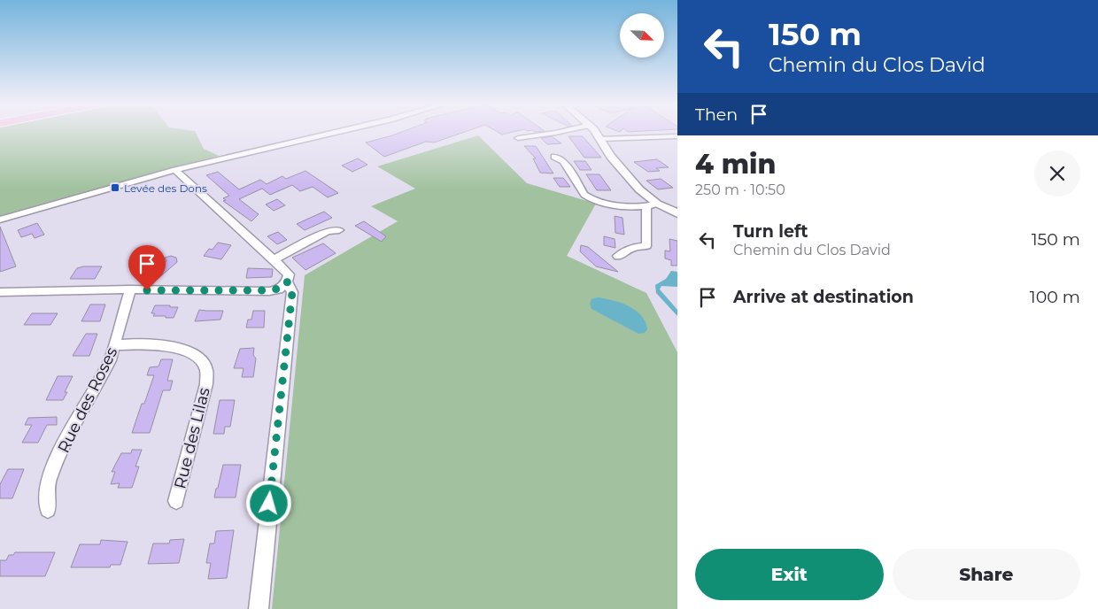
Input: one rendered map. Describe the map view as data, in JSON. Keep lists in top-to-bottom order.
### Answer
{
  "streets": {
    "street": ["Rue des Roses", "Rue des Lilas"]
  },
  "crossings": [
    ["Rue des Roses", "Rue des Lilas"]
  ],
  "places": {
    "transit": ["Levée des Dons"]
  },
  "north": "bottom right",
  "page": {
    "turn": ["150 m", "Chemin du Clos David"],
    "then": "Then",
    "heading": ["4 min", "250 m · 10:50"],
    "list": [
      {
        "name": "Turn left",
        "note": "Chemin du Clos David",
        "value": "150 m"
      },
      {
        "name": "Arrive at destination",
        "value": "100 m"
      }
    ],
    "buttons": ["Exit", "Share"]
  }
}
